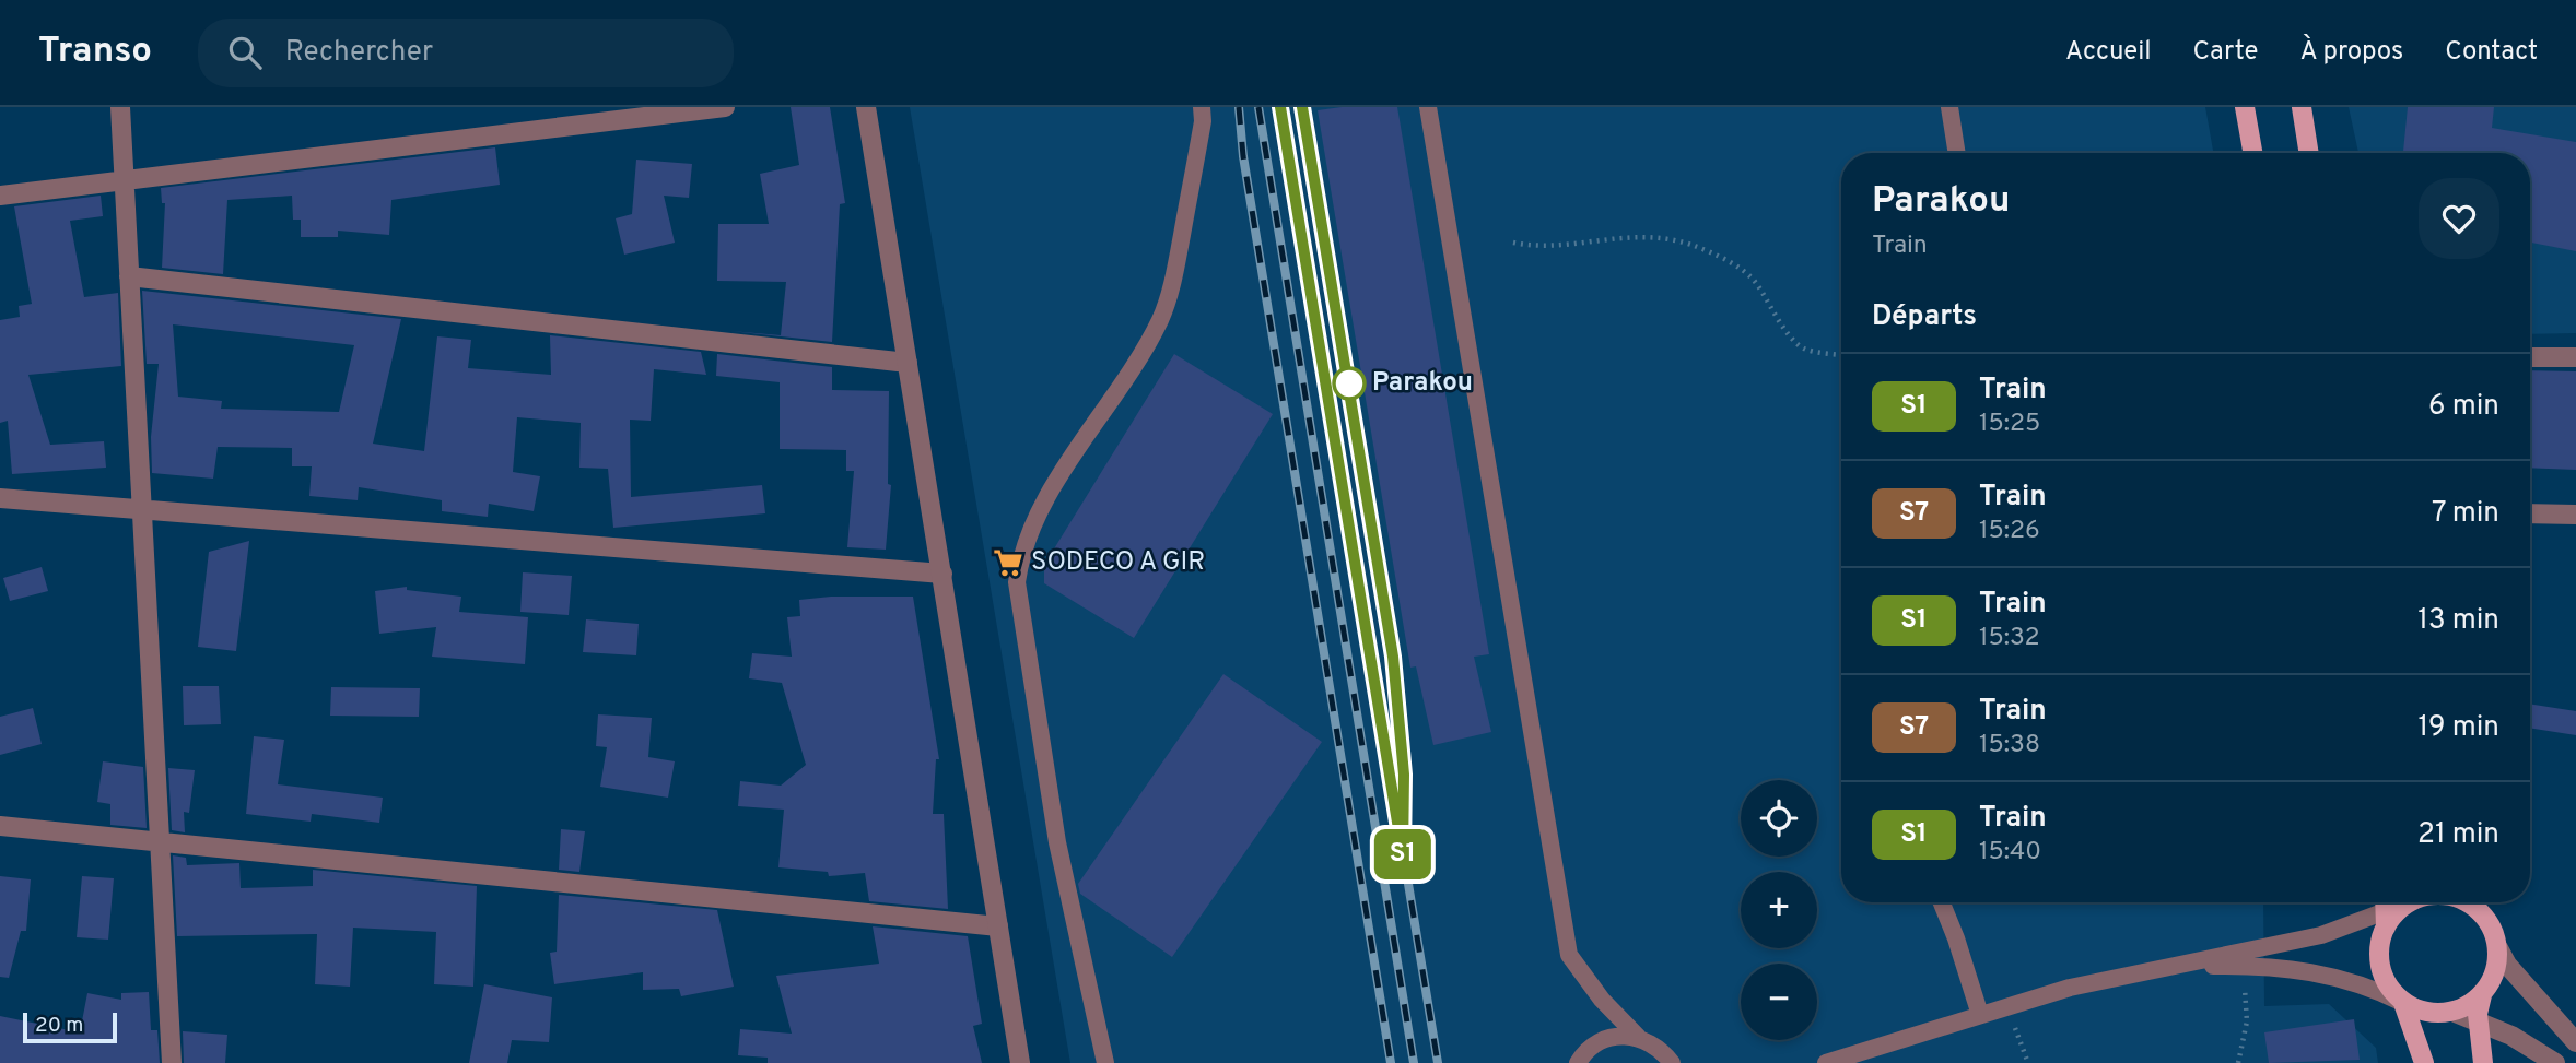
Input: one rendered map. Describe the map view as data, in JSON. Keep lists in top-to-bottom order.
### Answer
{
  "places": {
    "other": ["Parakou"],
    "supermarket": ["SODECO A GIR"]
  },
  "scale_bar": "20 m",
  "page": {
    "header": "Transo",
    "search": "Rechercher",
    "nav": [
      "Accueil",
      "Carte",
      "À propos",
      "Contact"
    ],
    "on_map": "S1",
    "heading": [
      ["Parakou", "Train"],
      "Départs"
    ],
    "list": [
      {
        "mark": "S1",
        "name": "Train",
        "note": "15:25",
        "value": "6 min"
      },
      {
        "mark": "S7",
        "name": "Train",
        "note": "15:26",
        "value": "7 min"
      },
      {
        "mark": "S1",
        "name": "Train",
        "note": "15:32",
        "value": "13 min"
      },
      {
        "mark": "S7",
        "name": "Train",
        "note": "15:38",
        "value": "19 min"
      },
      {
        "mark": "S1",
        "name": "Train",
        "note": "15:40",
        "value": "21 min"
      }
    ],
    "map_buttons": ["+", "−"],
    "scale": "20 m"
  }
}
